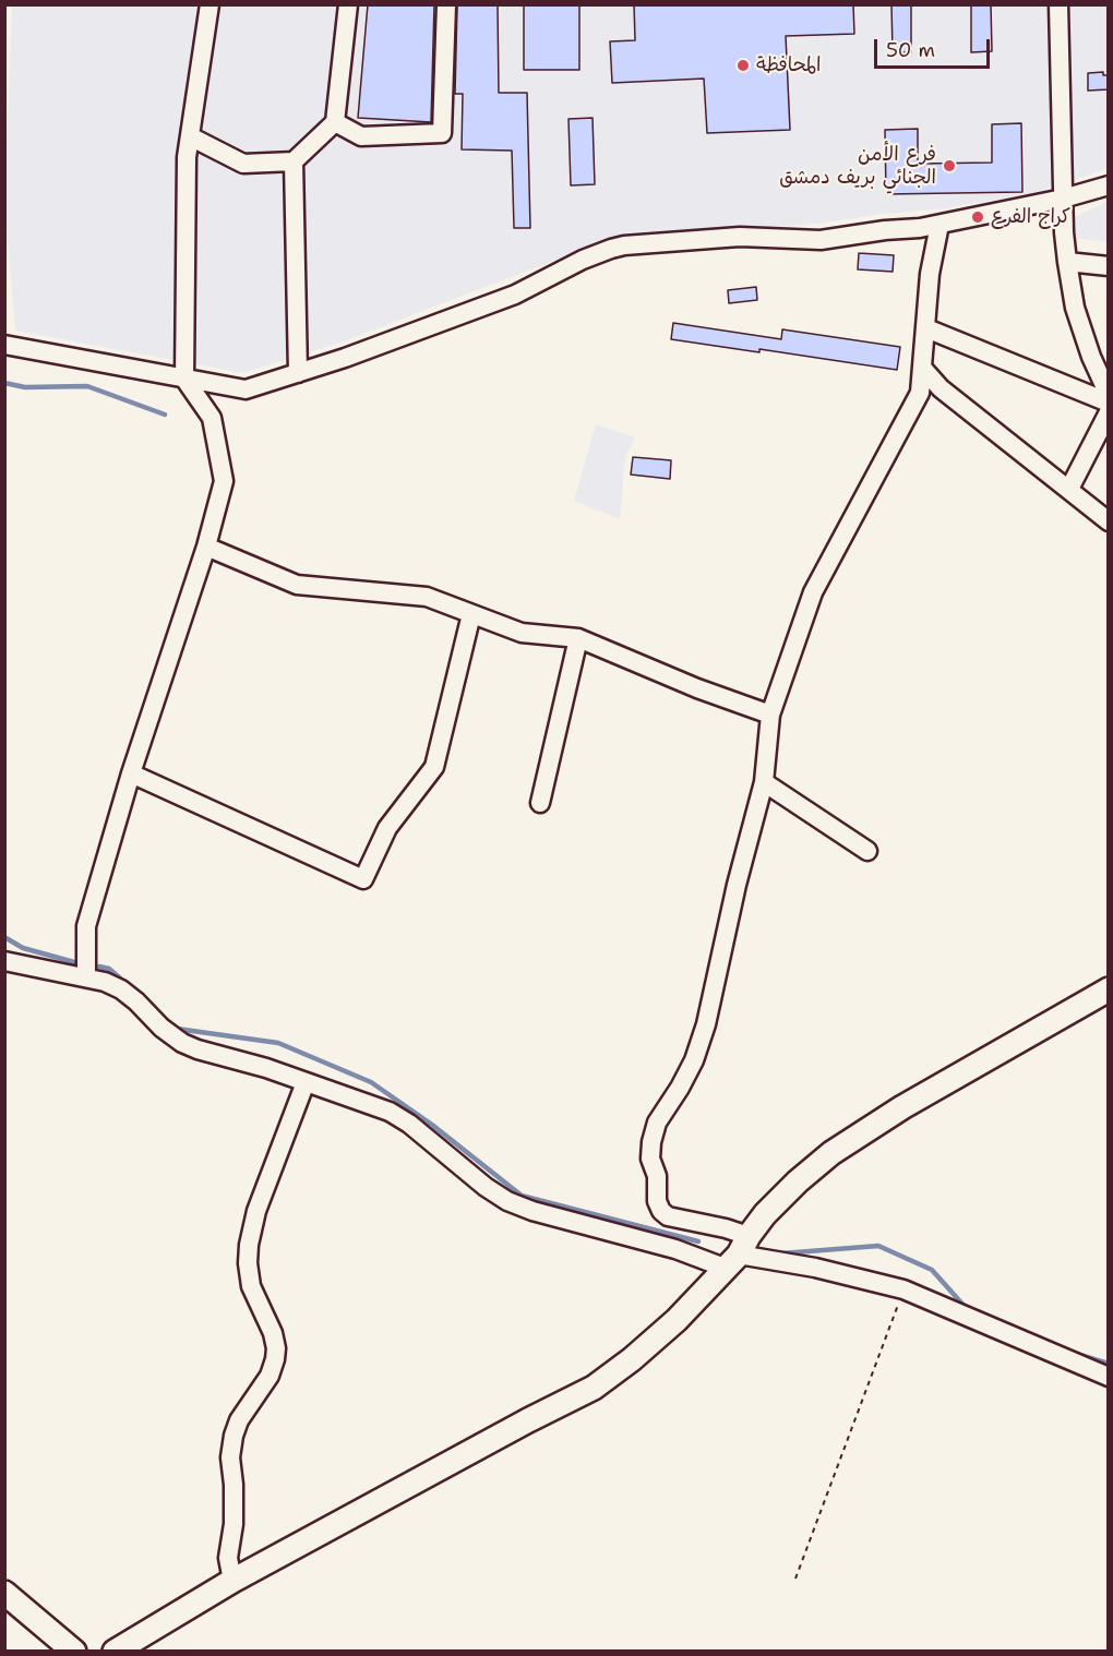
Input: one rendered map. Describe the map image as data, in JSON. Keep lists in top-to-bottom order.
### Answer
{
  "places": ["المحافظة", "فرع الأمن الجنائي بريف دمشق", "كراج الفرع"],
  "scale_bar": "50 m"
}
